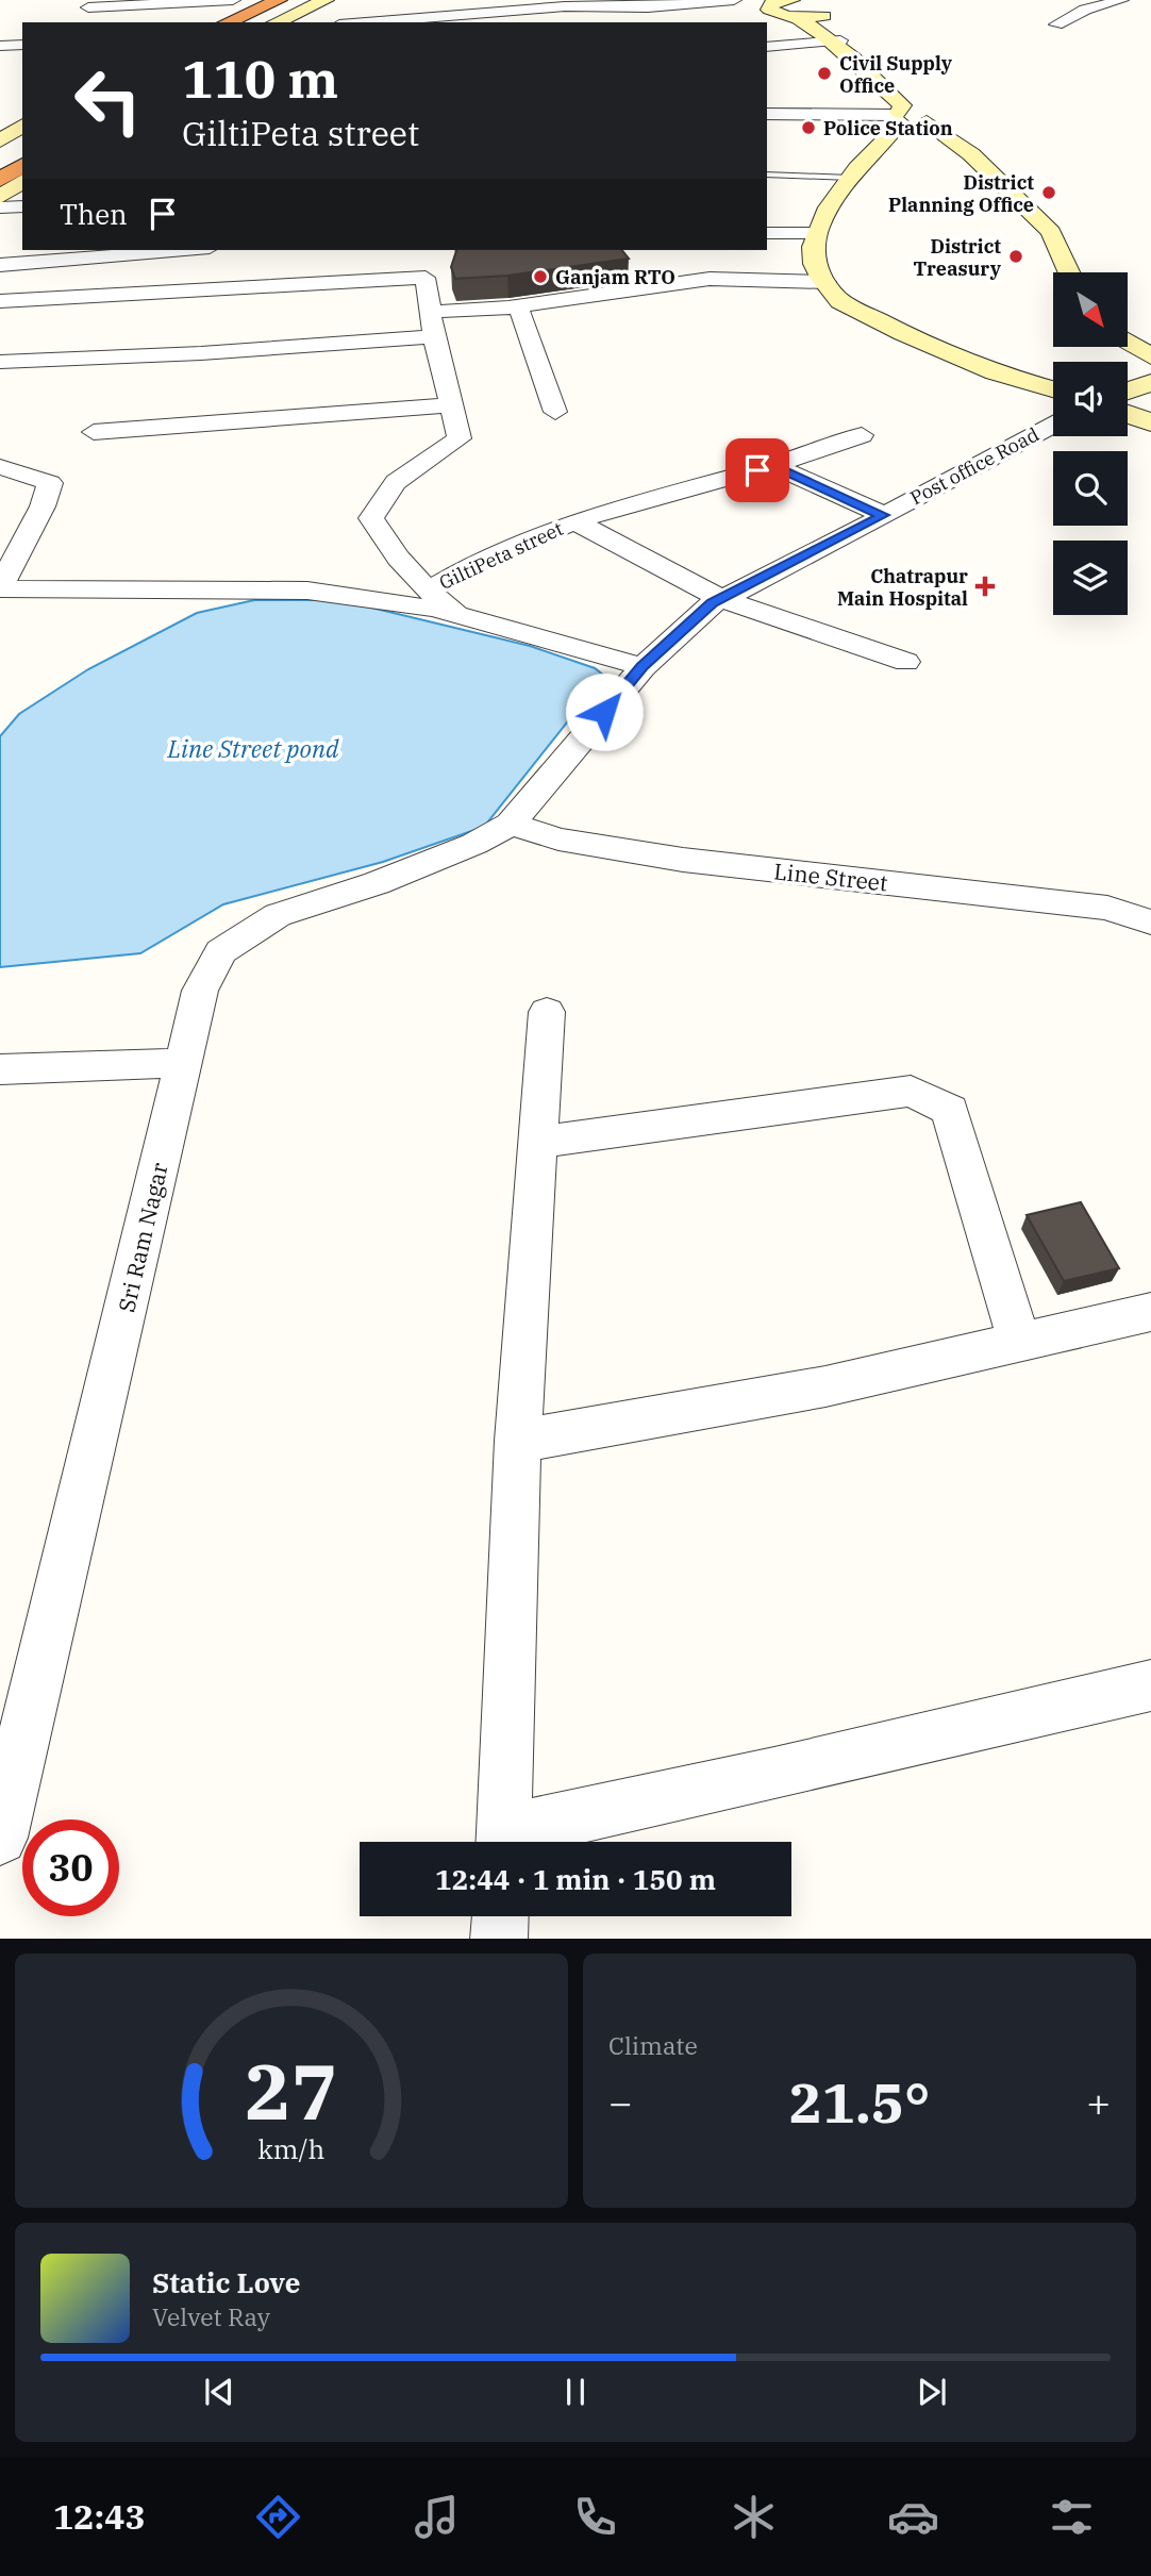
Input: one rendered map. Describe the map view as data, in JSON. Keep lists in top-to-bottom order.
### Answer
{
  "streets": {
    "street": [
      "Post office Road",
      "GiltiPeta street",
      "Line Street",
      "Sri Ram Nagar"
    ]
  },
  "crossings": [
    ["Post office Road", "GiltiPeta street"],
    ["Post office Road", "Line Street"],
    ["Post office Road", "Sri Ram Nagar"],
    ["Line Street", "Sri Ram Nagar"]
  ],
  "water": ["Line Street pond"],
  "places": {
    "other": [
      "Civil Supply Office",
      "Police Station",
      "District Planning Office",
      "District Treasury",
      "Ganjam RTO"
    ],
    "health": ["Chatrapur Main Hospital"]
  },
  "north": "bottom right",
  "page": {
    "turn": ["110 m", "GiltiPeta street"],
    "then": "Then",
    "limit": "30",
    "trip": "12:44 · 1 min · 150 m",
    "tile": "Climate",
    "heat": ["−", "21.5°", "+"],
    "song": ["Static Love", "Velvet Ray"],
    "tabs": "12:43",
    "gauge": ["27", "km/h"]
  }
}
